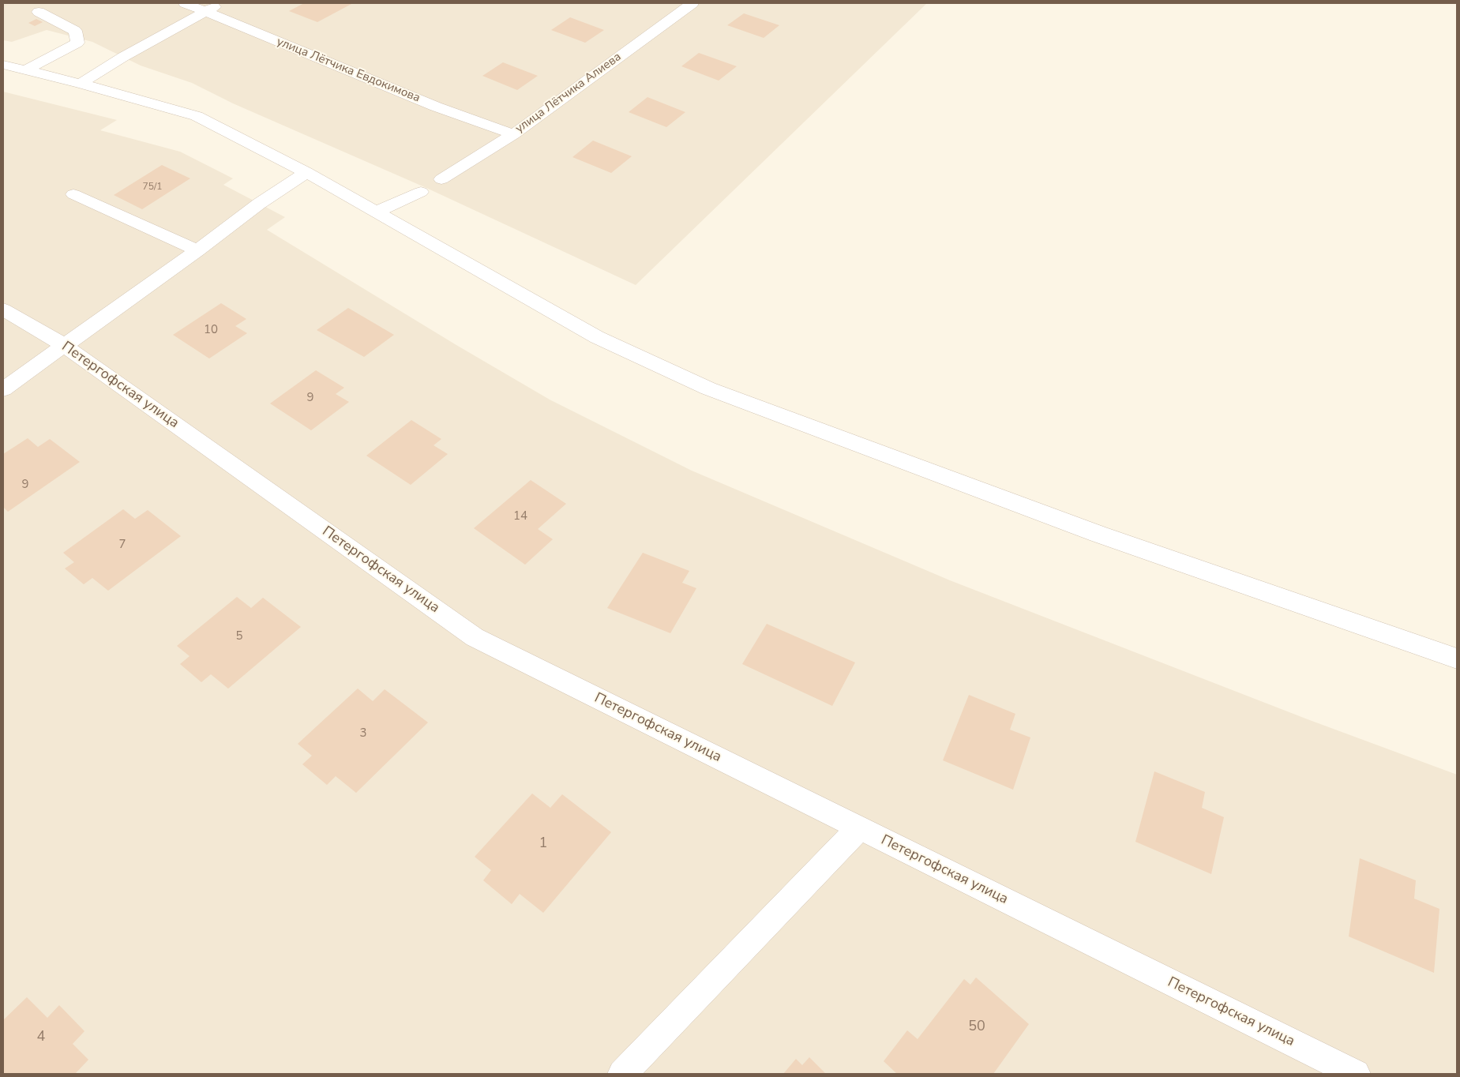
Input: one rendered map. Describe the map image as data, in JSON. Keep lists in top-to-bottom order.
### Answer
{
  "streets": {
    "street": ["улица Лётчика Евдокимова", "улица Лётчика Алиева", "Петергофская улица"]
  },
  "crossings": [
    ["улица Лётчика Евдокимова", "улица Лётчика Алиева"]
  ],
  "house_numbers": [
    "75/1",
    "10",
    "9",
    "9",
    "14",
    "7",
    "5",
    "3",
    "1",
    "50",
    "4"
  ]
}
